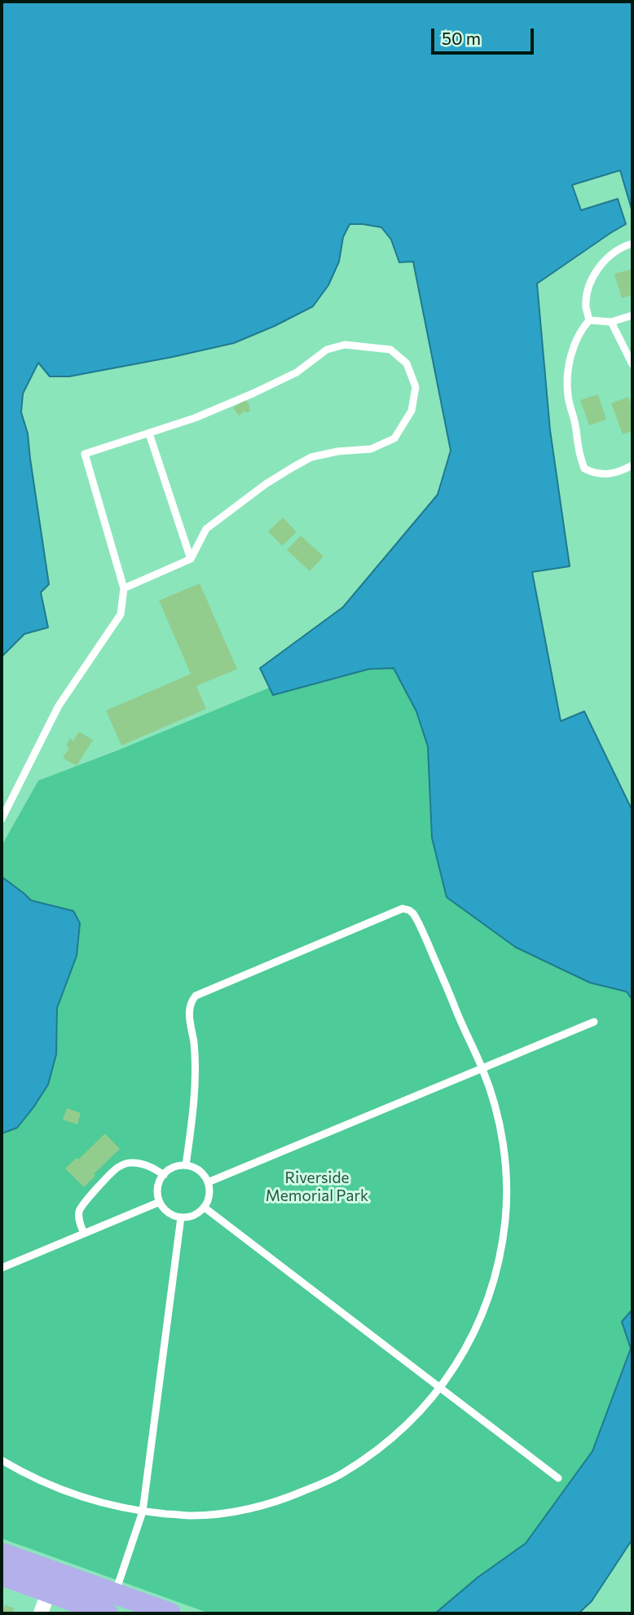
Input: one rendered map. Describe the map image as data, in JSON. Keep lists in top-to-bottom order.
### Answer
{
  "parks": ["Riverside Memorial Park"],
  "scale_bar": "50 m"
}
